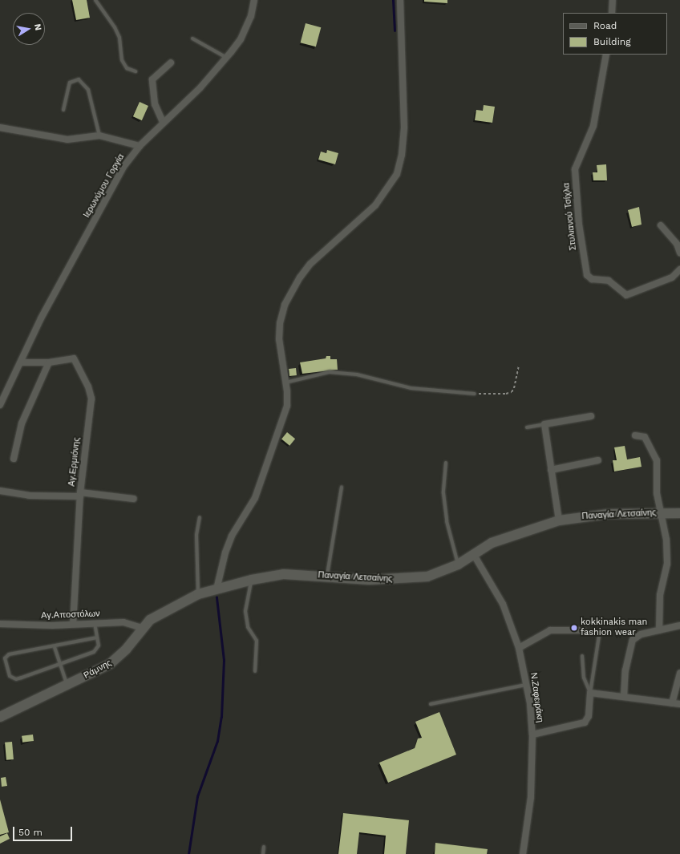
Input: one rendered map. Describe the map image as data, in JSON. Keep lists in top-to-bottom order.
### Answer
{
  "streets": {
    "main road": ["Παναγία Λετσαίνης", "Ράμνης"],
    "street": [
      "Ιερωνύμου Γοργία",
      "Στυλιανού Τσίχλα",
      "Αγ.Ερμιόνης",
      "Αγ.Αποστόλων",
      "Ν.Ζαφειράκη"
    ]
  },
  "crossings": [
    ["Ιερωνύμου Γοργία", "Αγ.Ερμιόνης"],
    ["Αγ.Ερμιόνης", "Αγ.Αποστόλων"],
    ["Παναγία Λετσαίνης", "Ράμνης"],
    ["Παναγία Λετσαίνης", "Ν.Ζαφειράκη"],
    ["Αγ.Αποστόλων", "Ράμνης"]
  ],
  "places": ["kokkinakis man fashion wear"],
  "legend": ["Road", "Building"],
  "scale_bar": "50 m",
  "north": "right"
}
